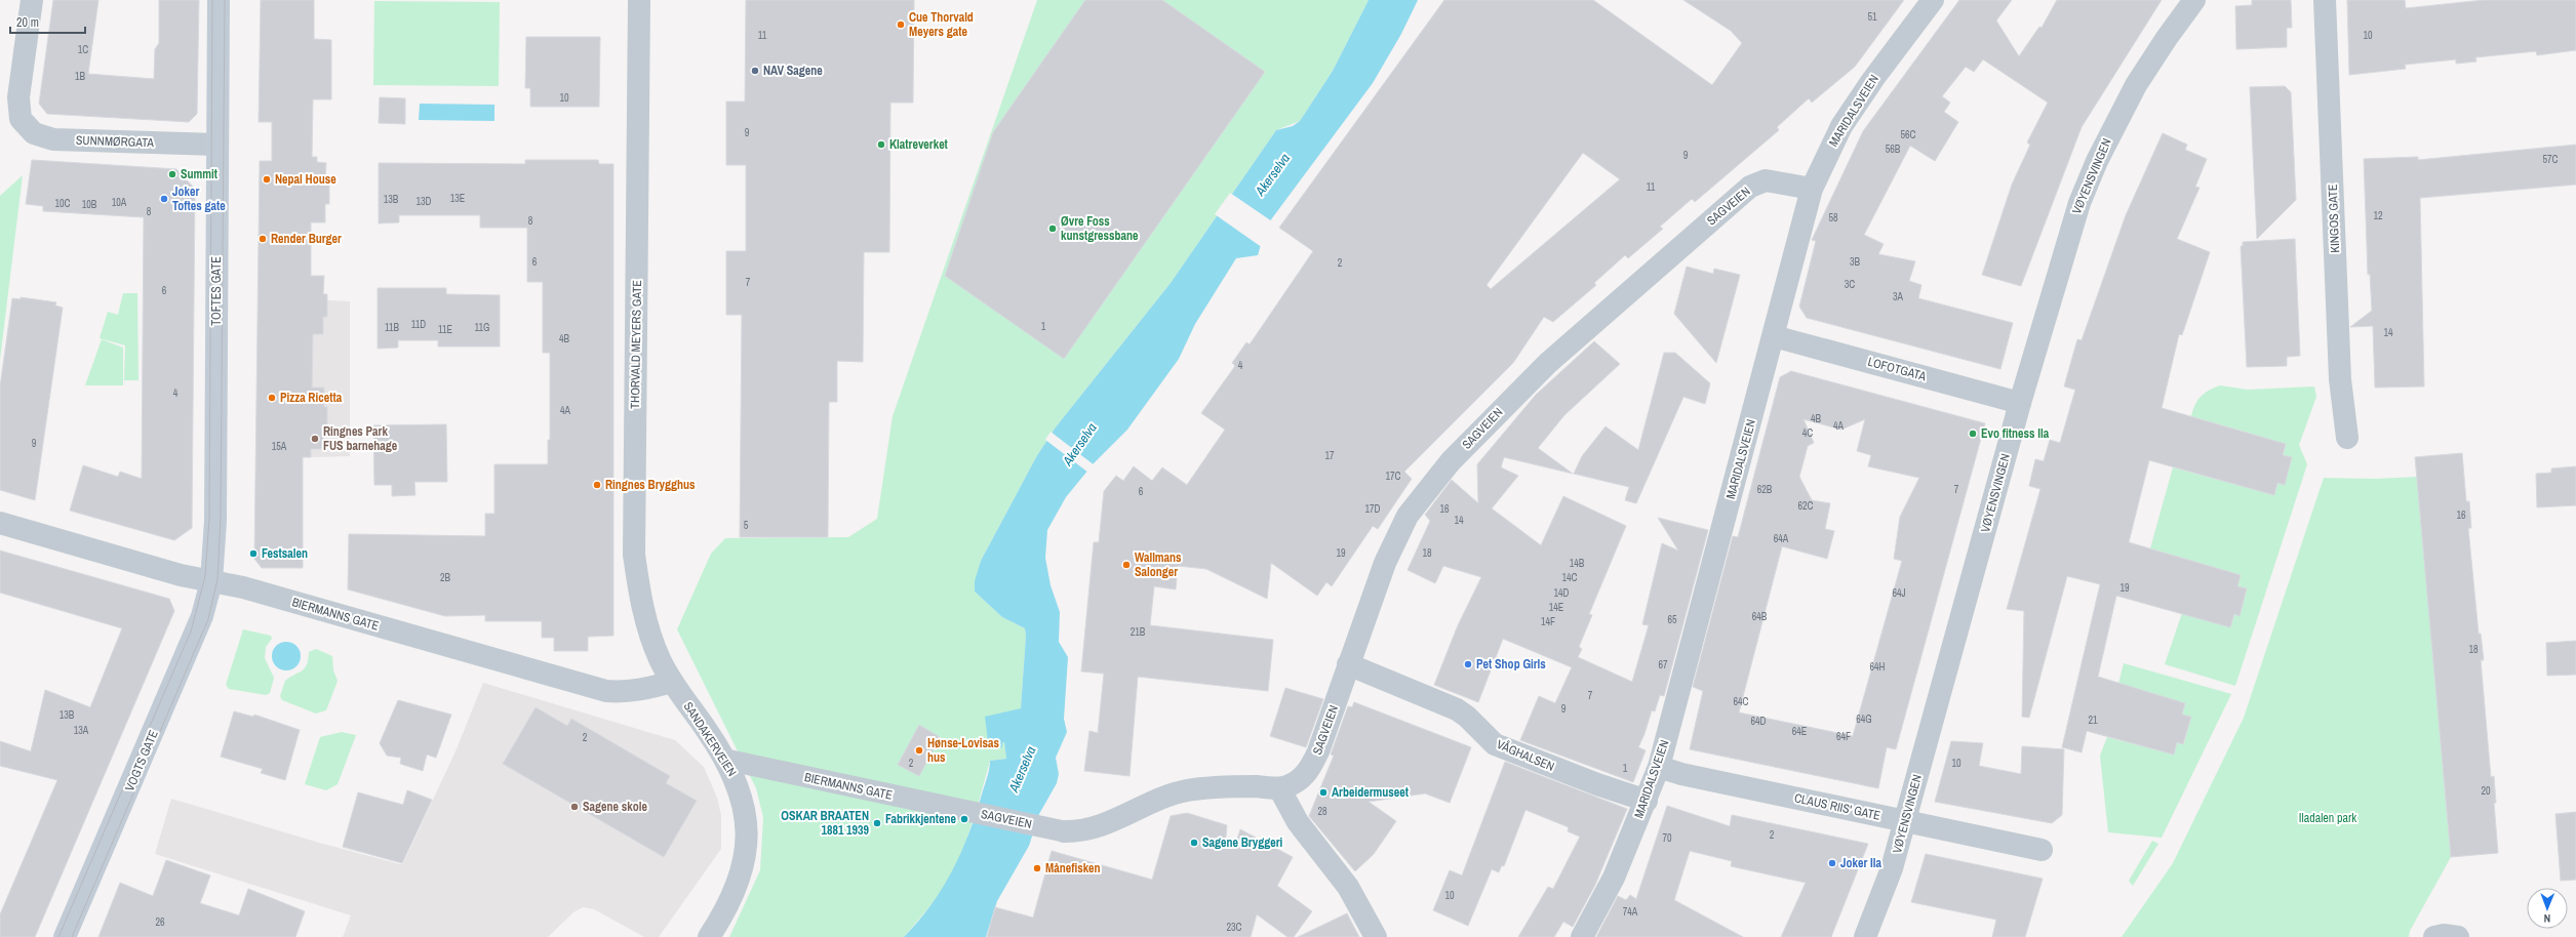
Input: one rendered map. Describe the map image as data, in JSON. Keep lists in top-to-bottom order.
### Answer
{
  "streets": {
    "main road": ["TOFTES GATE", "VOGTS GATE"],
    "street": [
      "MARIDALSVEIEN",
      "SUNNMØRGATA",
      "VØYENSVINGEN",
      "SAGVEIEN",
      "KINGOS GATE",
      "THORVALD MEYERS GATE",
      "LOFOTGATA",
      "BIERMANNS GATE",
      "SANDAKERVEIEN",
      "VÅGHALSEN",
      "CLAUS RIIS' GATE"
    ]
  },
  "crossings": [
    ["MARIDALSVEIEN", "SAGVEIEN"],
    ["MARIDALSVEIEN", "LOFOTGATA"],
    ["MARIDALSVEIEN", "VÅGHALSEN"],
    ["MARIDALSVEIEN", "CLAUS RIIS' GATE"],
    ["SUNNMØRGATA", "TOFTES GATE"],
    ["VØYENSVINGEN", "LOFOTGATA"],
    ["VØYENSVINGEN", "CLAUS RIIS' GATE"],
    ["SAGVEIEN", "BIERMANNS GATE"],
    ["SAGVEIEN", "VÅGHALSEN"],
    ["TOFTES GATE", "BIERMANNS GATE"],
    ["TOFTES GATE", "VOGTS GATE"],
    ["THORVALD MEYERS GATE", "BIERMANNS GATE"],
    ["THORVALD MEYERS GATE", "SANDAKERVEIEN"],
    ["BIERMANNS GATE", "SANDAKERVEIEN"],
    ["BIERMANNS GATE", "VOGTS GATE"]
  ],
  "water": ["Akerselva"],
  "parks": ["Iladalen park"],
  "places": [
    "Cue Thorvald Meyers gate",
    "NAV Sagene",
    "Klatreverket",
    "Summit",
    "Nepal House",
    "Joker Toftes gate",
    "Øvre Foss kunstgressbane",
    "Render Burger",
    "Pizza Ricetta",
    "Evo fitness Ila",
    "Ringnes Park FUS barnehage",
    "Ringnes Brygghus",
    "Festsalen",
    "Wallmans Salonger",
    "Pet Shop Girls",
    "Hønse-Lovisas hus",
    "Arbeidermuseet",
    "Sagene skole",
    "Fabrikkjentene",
    "OSKAR BRAATEN 1881 1939",
    "Sagene Bryggeri",
    "Joker Ila",
    "Månefisken"
  ],
  "house_numbers": [
    "51",
    "11",
    "10",
    "1C",
    "1B",
    "10",
    "9",
    "56C",
    "56B",
    "9",
    "57C",
    "11",
    "13E",
    "13B",
    "13D",
    "10A",
    "10C",
    "10B",
    "8",
    "12",
    "58",
    "8",
    "6",
    "3B",
    "2",
    "7",
    "3C",
    "6",
    "3A",
    "11D",
    "1",
    "11B",
    "11G",
    "11E",
    "14",
    "4B",
    "4",
    "4",
    "4A",
    "4B",
    "4A",
    "4C",
    "9",
    "15A",
    "17",
    "17C",
    "62B",
    "7",
    "6",
    "62C",
    "17D",
    "16",
    "16",
    "14",
    "5",
    "64A",
    "19",
    "18",
    "14B",
    "2B",
    "14C",
    "19",
    "14D",
    "64J",
    "14E",
    "64B",
    "65",
    "14F",
    "21B",
    "18",
    "67",
    "64H",
    "7",
    "64C",
    "9",
    "13B",
    "64G",
    "21",
    "64D",
    "13A",
    "64E",
    "64F",
    "2",
    "2",
    "10",
    "1",
    "20",
    "28",
    "2",
    "70",
    "10",
    "74A",
    "26",
    "23C"
  ],
  "scale_bar": "20 m",
  "north": "bottom"
}
